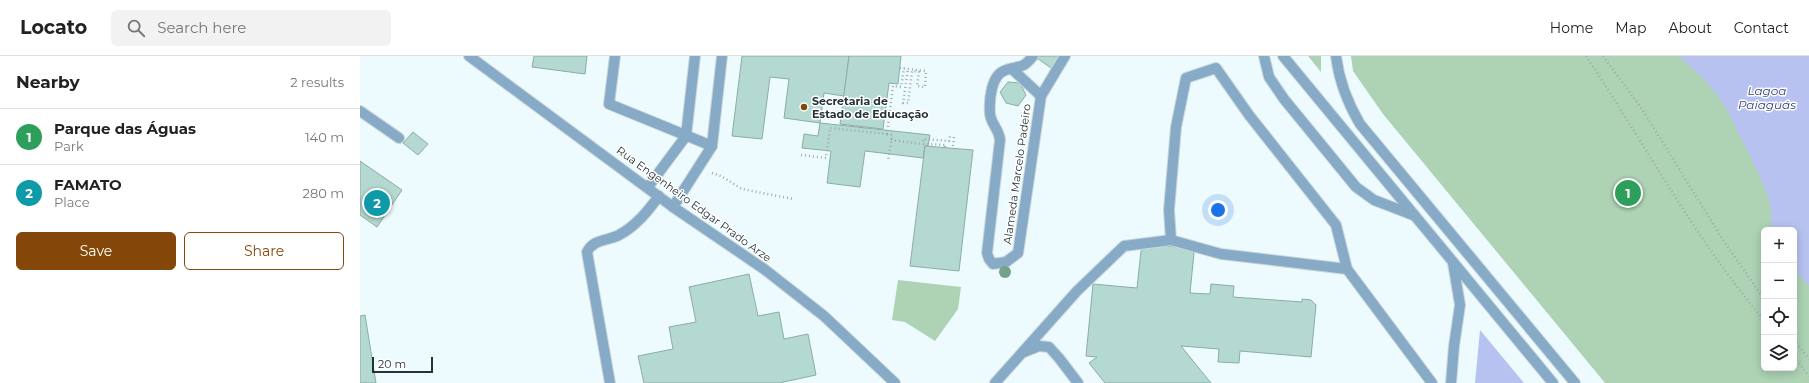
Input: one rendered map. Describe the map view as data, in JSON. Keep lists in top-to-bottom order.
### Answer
{
  "streets": {
    "street": ["Alameda Marcelo Padeiro", "Rua Engenheiro Edgar Prado Arze"]
  },
  "water": ["Lagoa Paiaguás"],
  "places": ["Secretaria de Estado de Educação"],
  "scale_bar": "20 m",
  "page": {
    "header": "Locato",
    "search": "Search here",
    "nav": [
      "Home",
      "Map",
      "About",
      "Contact"
    ],
    "heading": ["Nearby", "2 results"],
    "list": [
      {
        "mark": "1",
        "name": "Parque das Águas",
        "note": "Park",
        "value": "140 m"
      },
      {
        "mark": "2",
        "name": "FAMATO",
        "note": "Place",
        "value": "280 m"
      }
    ],
    "pins": ["1", "2"],
    "buttons": ["Save", "Share"],
    "map_buttons": ["+", "−"],
    "scale": "20 m"
  }
}
